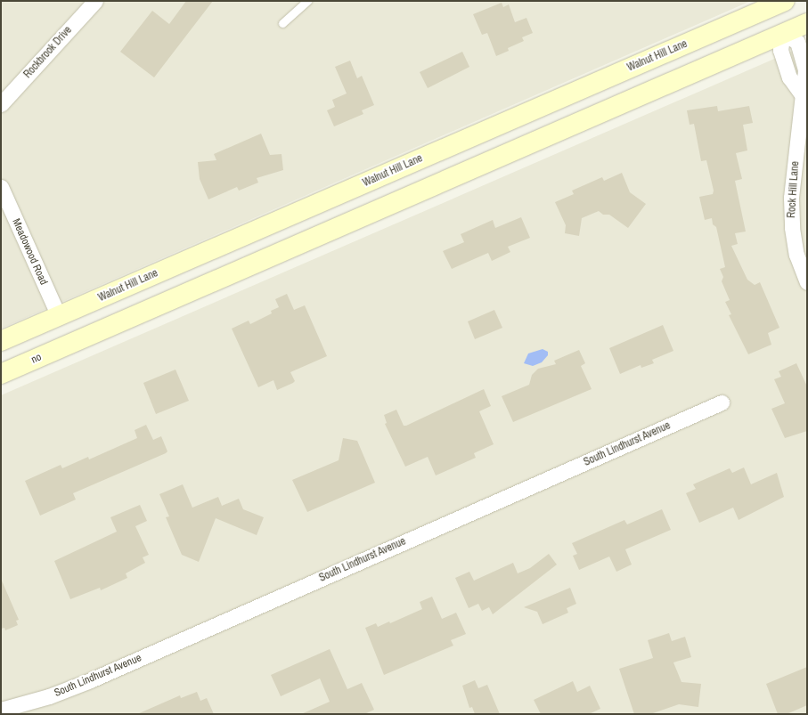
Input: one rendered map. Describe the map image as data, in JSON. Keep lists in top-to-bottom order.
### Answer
{
  "streets": {
    "main road": ["Walnut Hill Lane", "no"],
    "street": [
      "Rockbrook Drive",
      "Rock Hill Lane",
      "Meadowood Road",
      "South Lindhurst Avenue"
    ]
  },
  "crossings": [
    ["Walnut Hill Lane", "Meadowood Road"]
  ]
}
